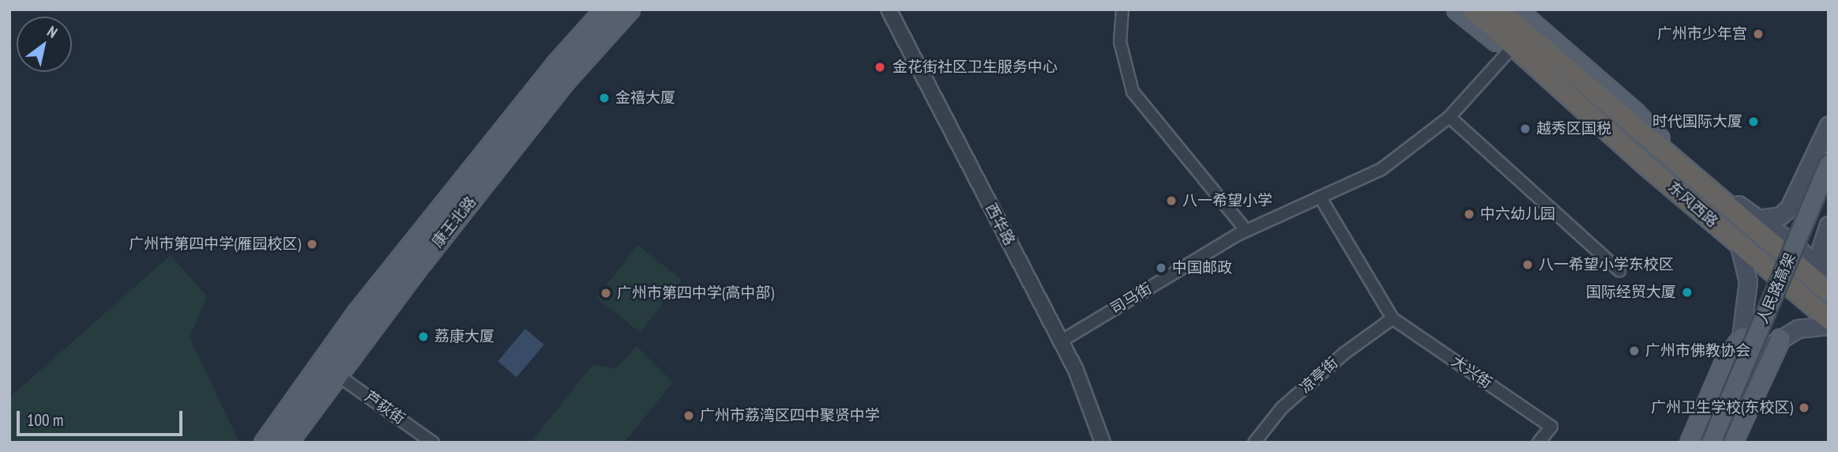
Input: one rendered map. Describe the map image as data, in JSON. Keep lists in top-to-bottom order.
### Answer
{
  "streets": {
    "highway": ["东风西路"],
    "main road": ["康王北路", "人民路高架"],
    "street": [
      "西华路",
      "司马街",
      "大兴街",
      "凉亭街",
      "芦荻街"
    ]
  },
  "crossings": [
    ["东风西路", "司马街"],
    ["康王北路", "芦荻街"],
    ["西华路", "司马街"],
    ["大兴街", "凉亭街"]
  ],
  "places": [
    "广州市少年宫",
    "金花街社区卫生服务中心",
    "金禧大厦",
    "时代国际大厦",
    "越秀区国税",
    "八一希望小学",
    "中六幼儿园",
    "广州市第四中学(雁园校区)",
    "八一希望小学东校区",
    "中国邮政",
    "国际经贸大厦",
    "广州市第四中学(高中部)",
    "荔康大厦",
    "广州市佛教协会",
    "广州卫生学校(东校区)",
    "广州市荔湾区四中聚贤中学"
  ],
  "scale_bar": "100 m",
  "north": "top right"
}
